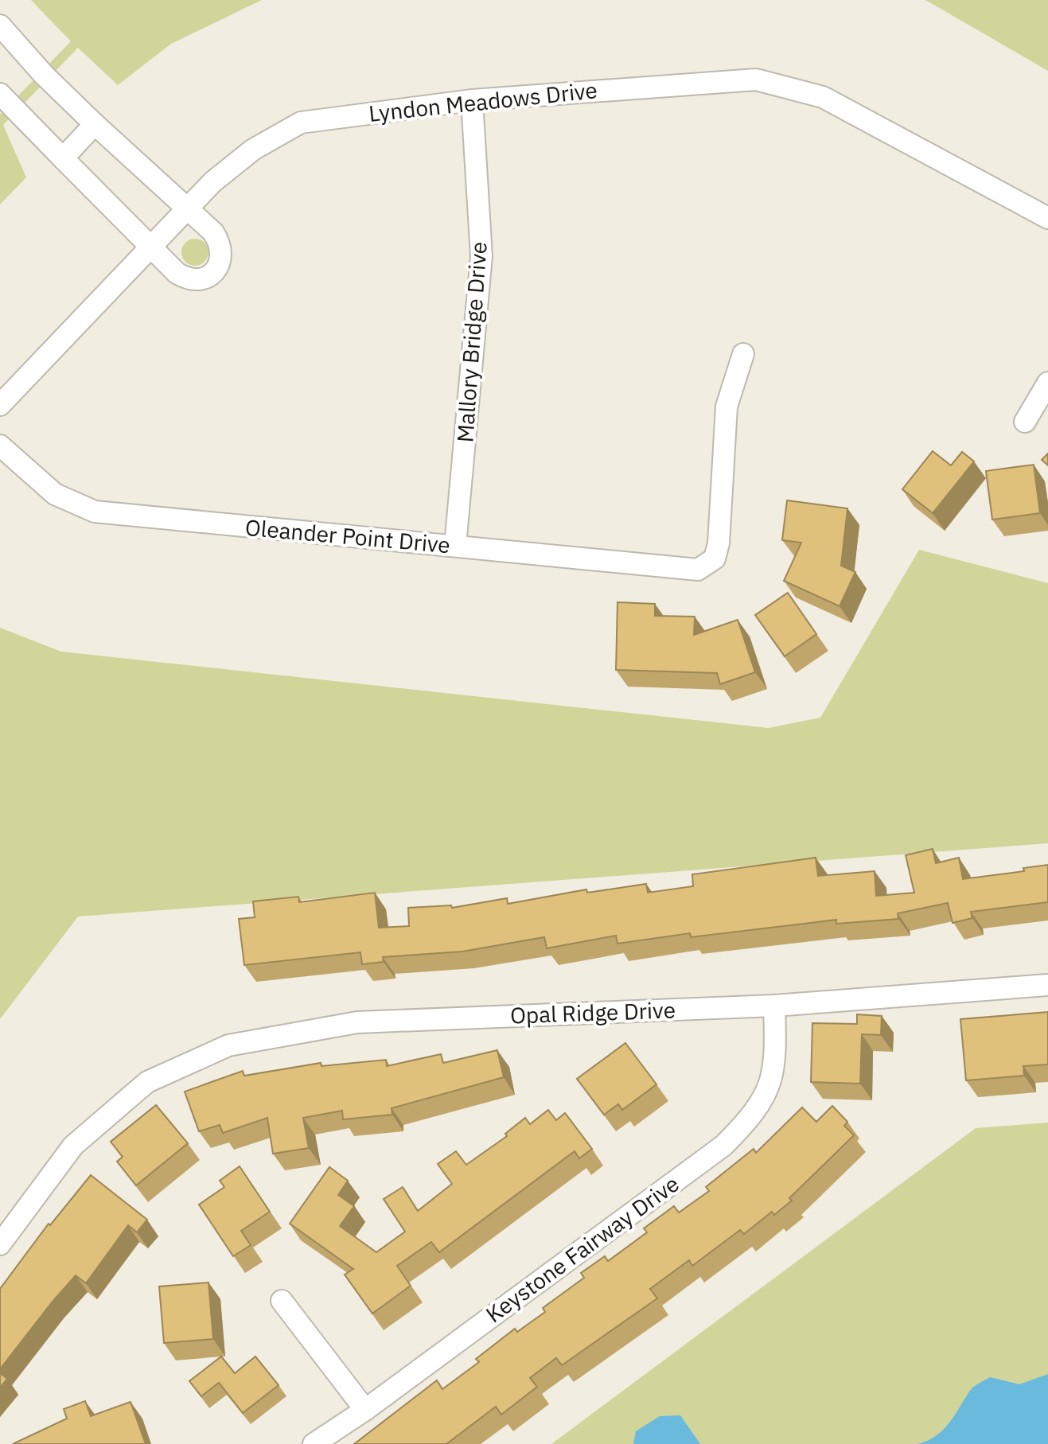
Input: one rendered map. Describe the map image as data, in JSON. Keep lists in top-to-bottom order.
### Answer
{
  "streets": {
    "street": [
      "Lyndon Meadows Drive",
      "Mallory Bridge Drive",
      "Oleander Point Drive",
      "Opal Ridge Drive",
      "Keystone Fairway Drive"
    ]
  },
  "crossings": [
    ["Lyndon Meadows Drive", "Mallory Bridge Drive"],
    ["Mallory Bridge Drive", "Oleander Point Drive"],
    ["Opal Ridge Drive", "Keystone Fairway Drive"]
  ]
}
